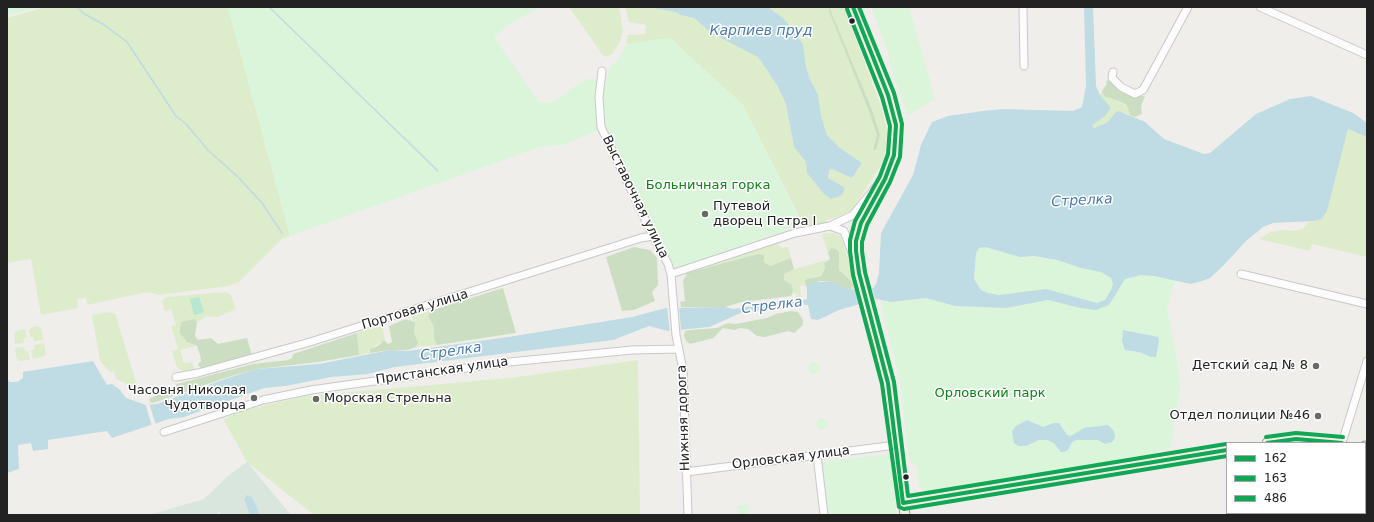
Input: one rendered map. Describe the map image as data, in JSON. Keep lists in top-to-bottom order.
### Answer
{
  "streets": {
    "street": [
      "Выставочная улица",
      "Портовая улица",
      "Пристанская улица",
      "Нижняя дорога",
      "Орловская улица"
    ]
  },
  "crossings": [
    ["Выставочная улица", "Портовая улица"],
    ["Выставочная улица", "Нижняя дорога"],
    ["Пристанская улица", "Нижняя дорога"],
    ["Нижняя дорога", "Орловская улица"]
  ],
  "water": ["Карпиев пруд", "Стрелка"],
  "parks": ["Больничная горка", "Орловский парк"],
  "places": [
    "Путевой дворец Петра I",
    "Детский сад № 8",
    "Часовня Николая Чудотворца",
    "Морская Стрельна",
    "Отдел полиции №46"
  ],
  "lines": ["transit line 162", "transit line 486", "transit line 163"],
  "legend": ["162", "163", "486"]
}
